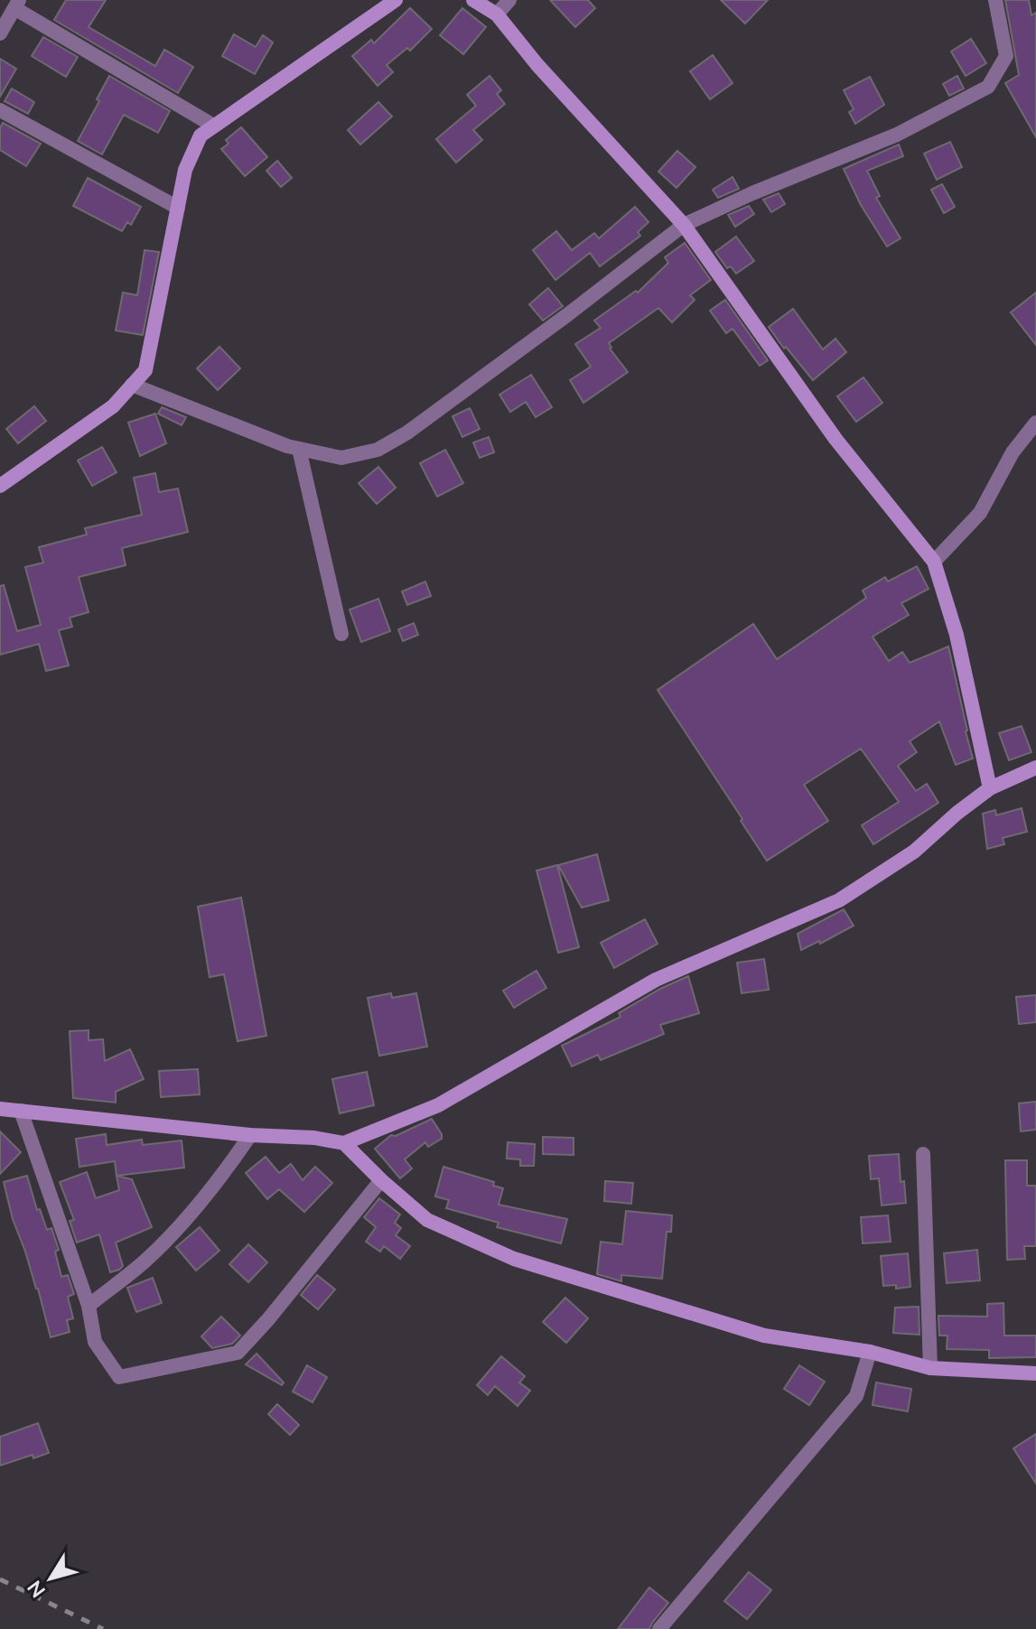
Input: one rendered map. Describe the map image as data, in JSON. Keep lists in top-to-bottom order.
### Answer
{
  "north": "bottom left"
}
